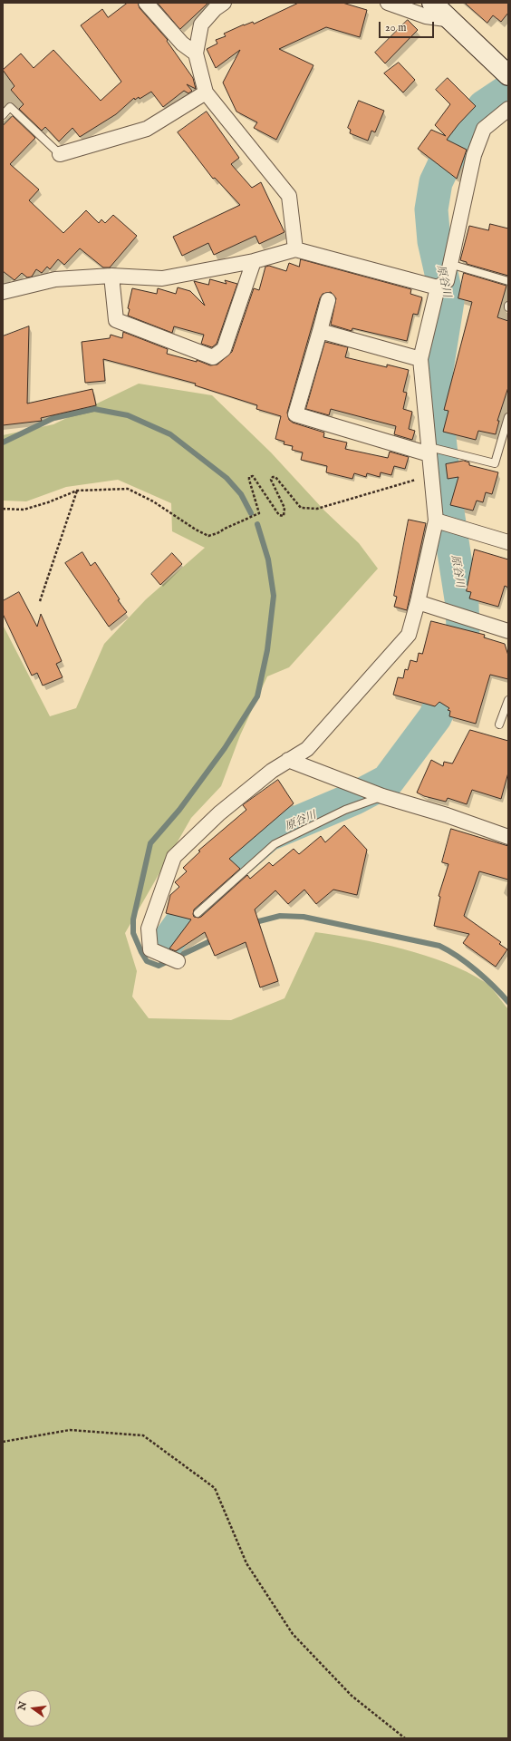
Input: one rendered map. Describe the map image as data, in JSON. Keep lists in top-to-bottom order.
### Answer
{
  "water": ["原谷川"],
  "scale_bar": "20 m",
  "north": "left"
}
